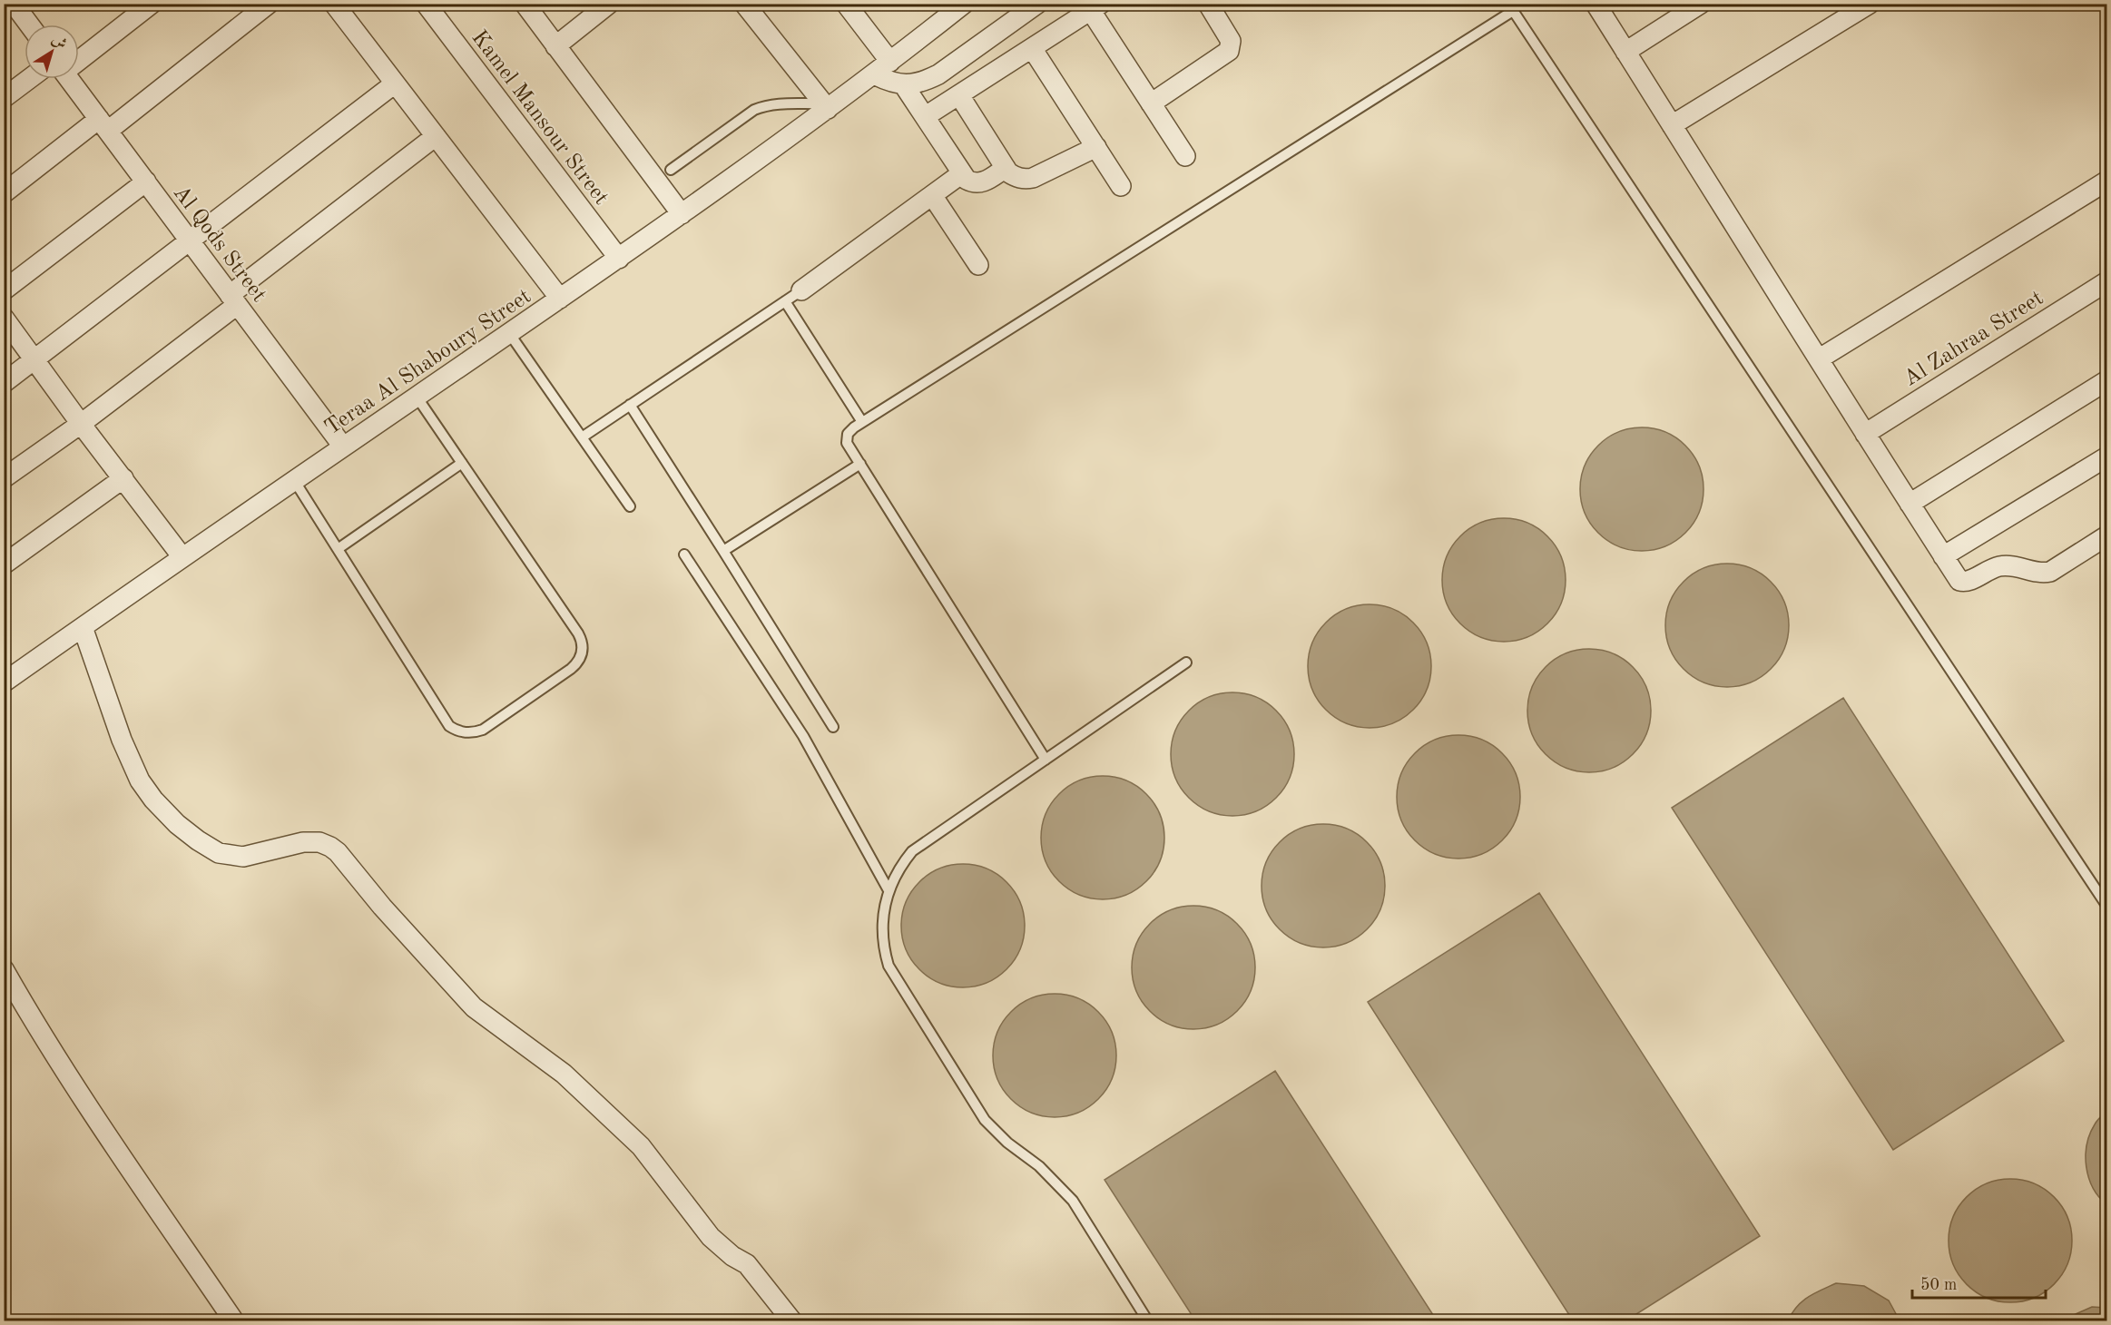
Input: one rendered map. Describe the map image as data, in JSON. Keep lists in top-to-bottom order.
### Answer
{
  "streets": {
    "street": [
      "Kamel Mansour Street",
      "Al Qods Street",
      "Al Zahraa Street",
      "Teraa Al Shaboury Street"
    ]
  },
  "crossings": [
    ["Kamel Mansour Street", "Teraa Al Shaboury Street"],
    ["Al Qods Street", "Teraa Al Shaboury Street"]
  ],
  "scale_bar": "50 m",
  "north": "top right"
}
